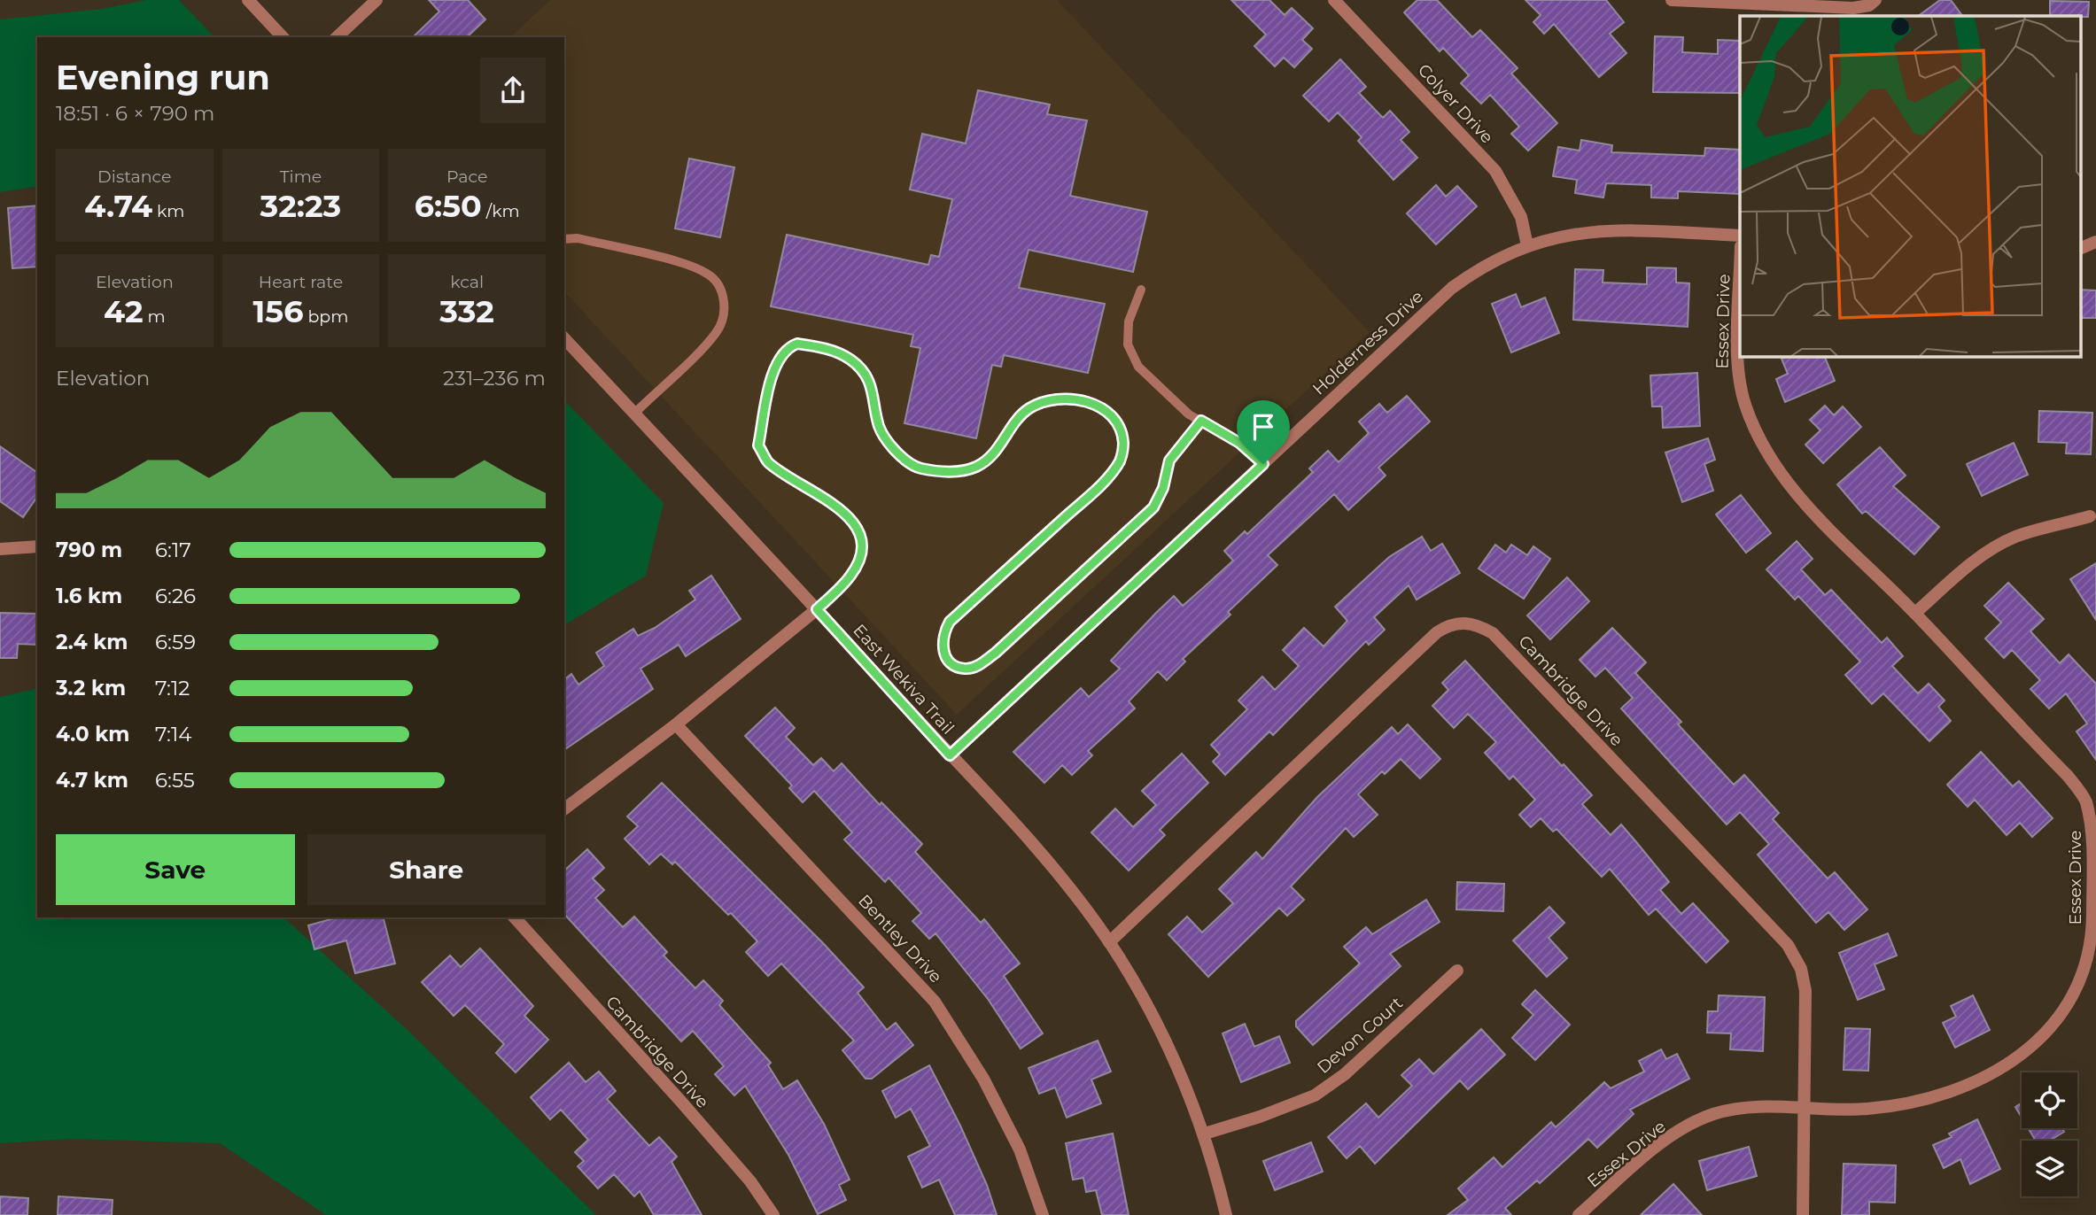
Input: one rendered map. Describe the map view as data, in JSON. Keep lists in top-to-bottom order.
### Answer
{
  "streets": {
    "street": [
      "Colyer Drive",
      "Essex Drive",
      "Holderness Drive",
      "East Wekiva Trail",
      "Cambridge Drive",
      "Bentley Drive",
      "Devon Court"
    ]
  },
  "crossings": [
    ["Colyer Drive", "Holderness Drive"],
    ["Essex Drive", "Cambridge Drive"],
    ["Holderness Drive", "East Wekiva Trail"],
    ["East Wekiva Trail", "Cambridge Drive"],
    ["East Wekiva Trail", "Devon Court"]
  ],
  "page": {
    "heading": ["Evening run", "18:51 · 6 × 790 m"],
    "stats": [
      ["Distance", "4.74 km"],
      ["Time", "32:23"],
      ["Pace", "6:50 /km"],
      ["Elevation", "42 m"],
      ["Heart rate", "156 bpm"],
      ["kcal", "332"]
    ],
    "chart": ["Elevation", "231–236 m"],
    "list": [
      {
        "name": "790 m",
        "note": "6:17"
      },
      {
        "name": "1.6 km",
        "note": "6:26"
      },
      {
        "name": "2.4 km",
        "note": "6:59"
      },
      {
        "name": "3.2 km",
        "note": "7:12"
      },
      {
        "name": "4.0 km",
        "note": "7:14"
      },
      {
        "name": "4.7 km",
        "note": "6:55"
      }
    ],
    "buttons": ["Save", "Share"]
  }
}
